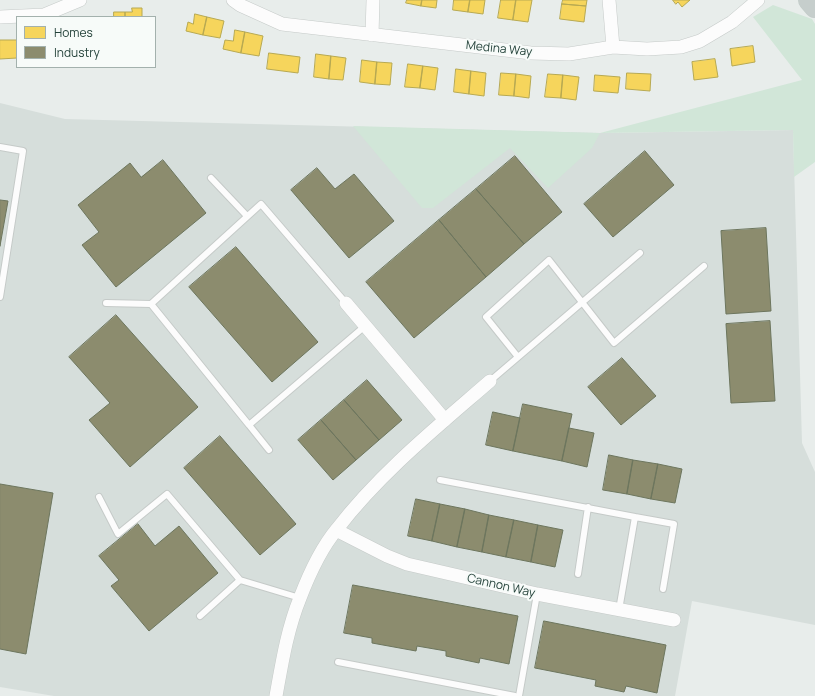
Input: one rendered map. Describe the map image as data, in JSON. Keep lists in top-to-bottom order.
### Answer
{
  "streets": {
    "street": ["Medina Way", "Cannon Way"]
  },
  "legend": ["Homes", "Industry"]
}
